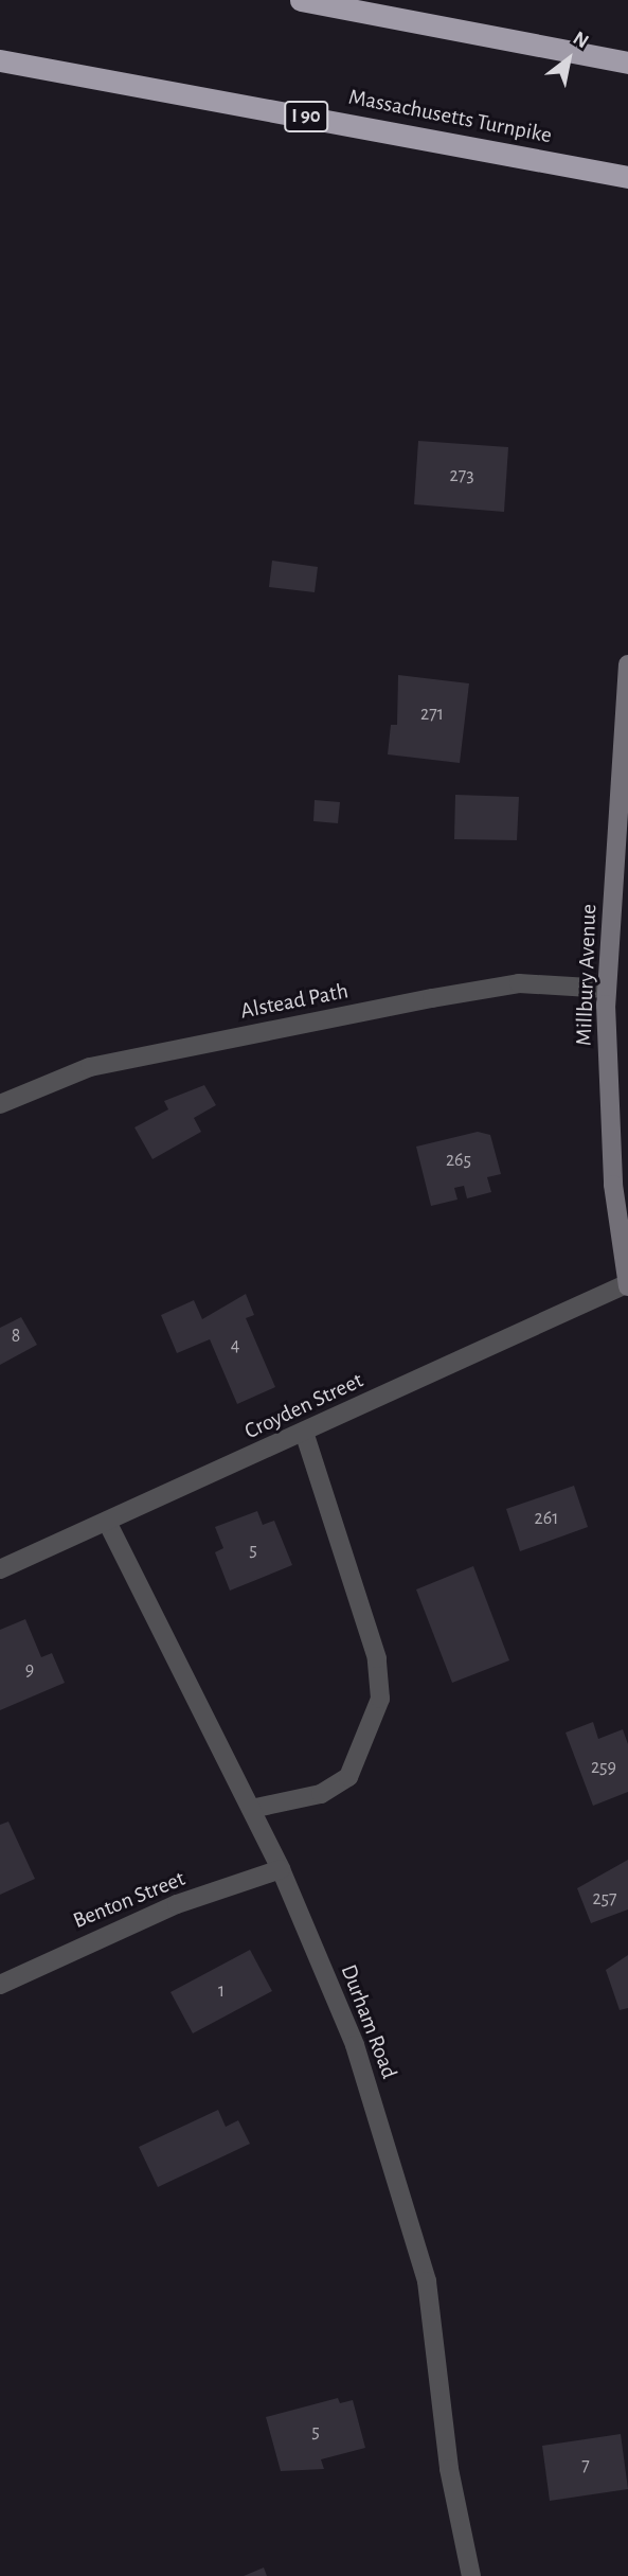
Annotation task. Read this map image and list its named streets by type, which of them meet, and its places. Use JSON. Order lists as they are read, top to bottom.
{
  "streets": {
    "highway": ["I 90", "Massachusetts Turnpike"],
    "main road": ["Millbury Avenue"],
    "street": [
      "Alstead Path",
      "Croyden Street",
      "Benton Street",
      "Durham Road"
    ]
  },
  "crossings": [
    ["Millbury Avenue", "Alstead Path"],
    ["Millbury Avenue", "Croyden Street"],
    ["Croyden Street", "Durham Road"],
    ["Benton Street", "Durham Road"]
  ],
  "house_numbers": [
    "273",
    "271",
    "265",
    "8",
    "4",
    "261",
    "5",
    "9",
    "259",
    "257",
    "1",
    "5",
    "7"
  ],
  "north": "top right"
}
